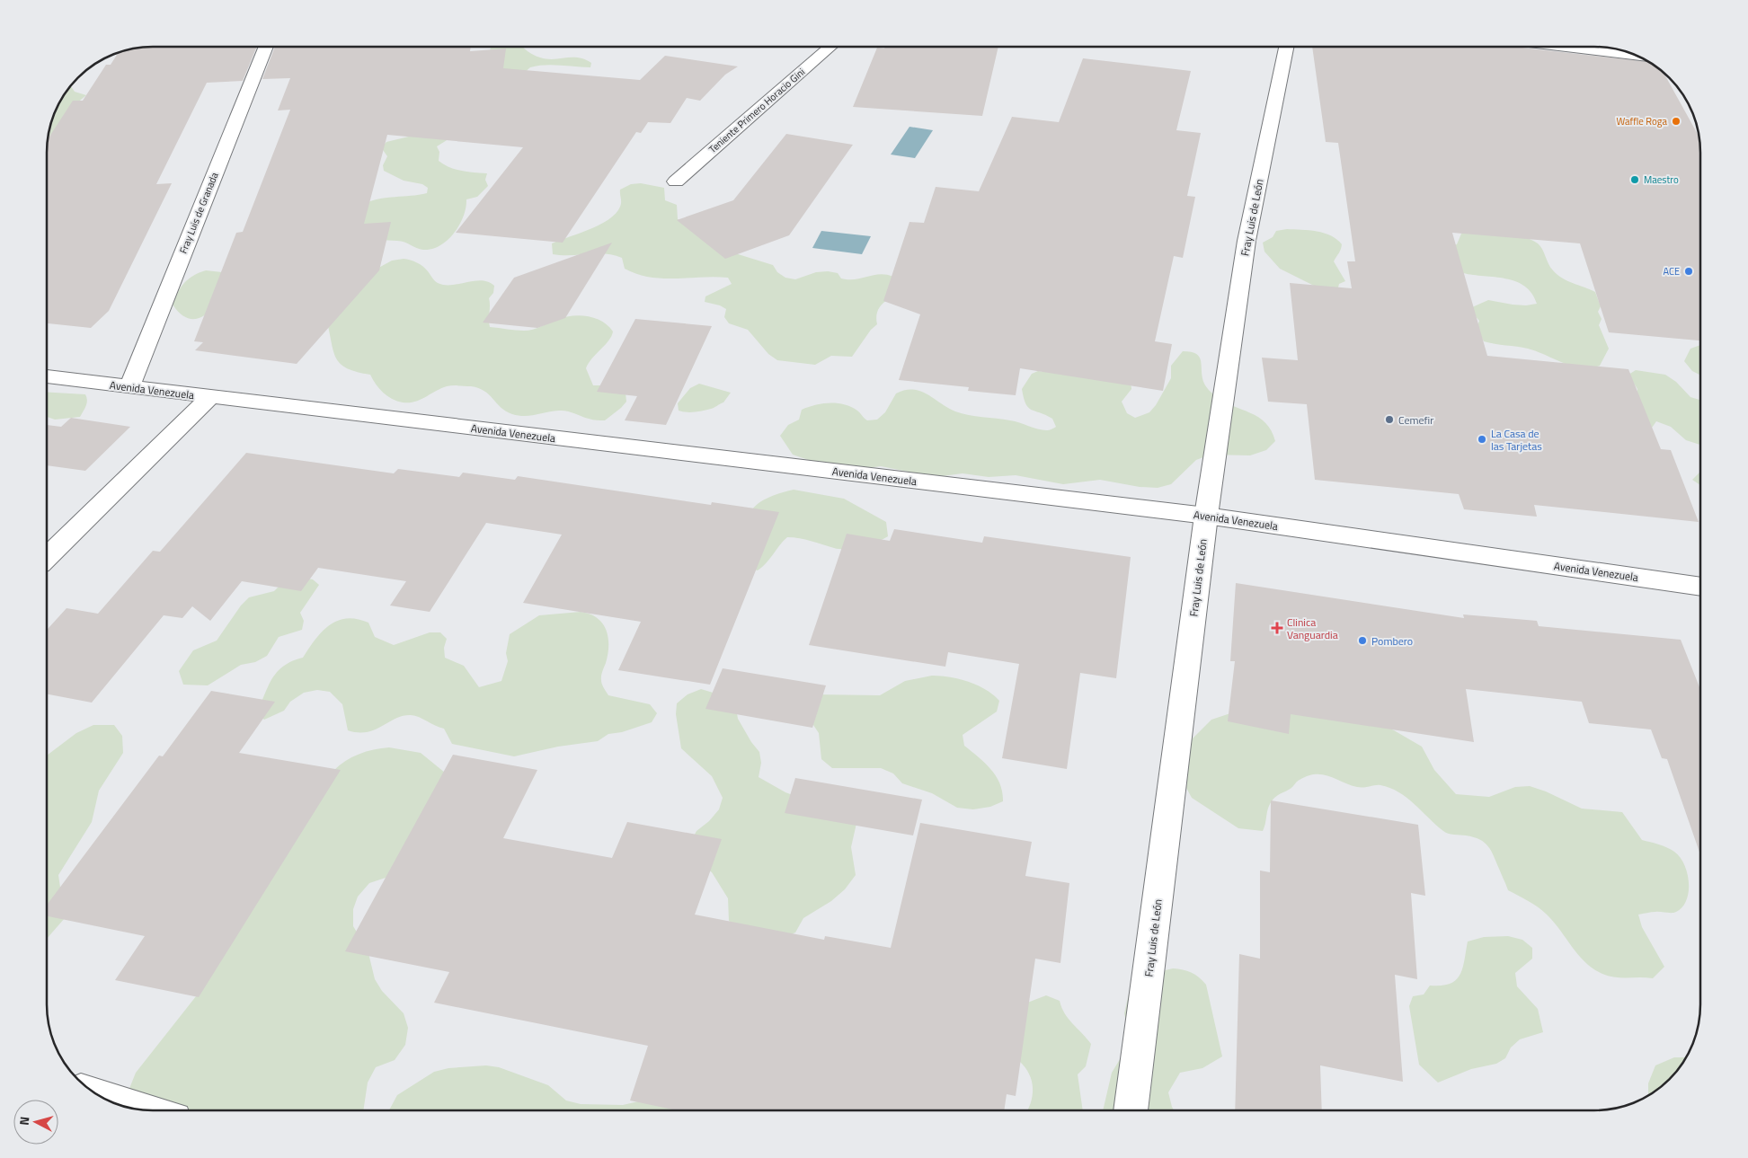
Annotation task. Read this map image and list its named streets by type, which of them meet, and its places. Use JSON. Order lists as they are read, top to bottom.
{
  "streets": {
    "street": [
      "Teniente Primero Horacio Gini",
      "Fray Luis de Granada",
      "Fray Luis de León",
      "Avenida Venezuela"
    ]
  },
  "crossings": [
    ["Fray Luis de Granada", "Avenida Venezuela"],
    ["Fray Luis de León", "Avenida Venezuela"]
  ],
  "places": {
    "other": [
      "Waffle Roga",
      "Maestro",
      "ACE",
      "Cemefir",
      "La Casa de las Tarjetas",
      "Pombero"
    ],
    "health": ["Clinica Vanguardia"]
  },
  "north": "left"
}
